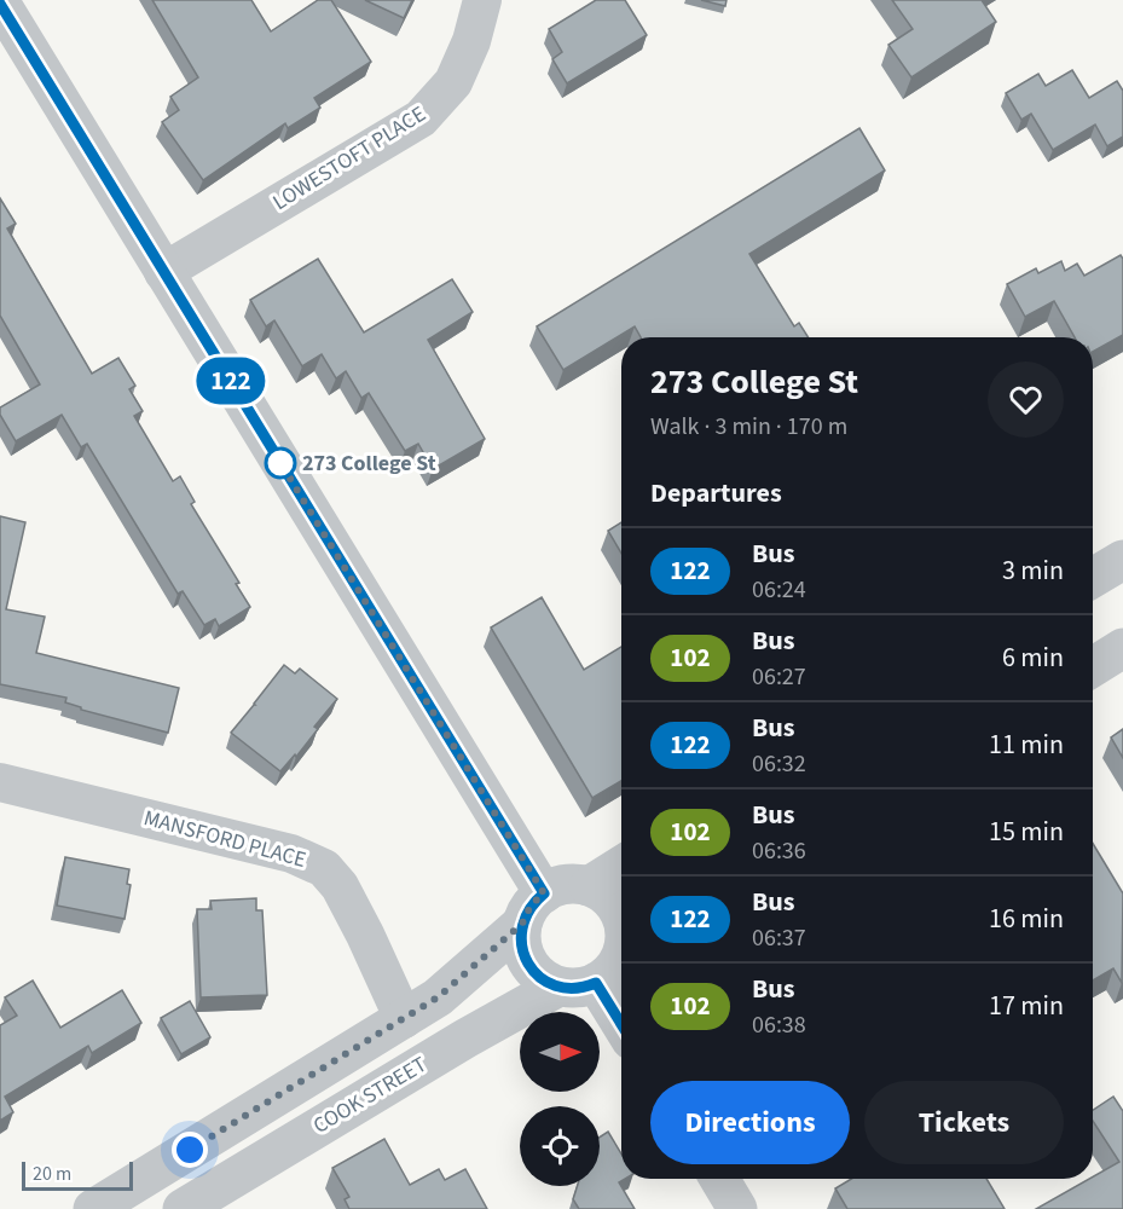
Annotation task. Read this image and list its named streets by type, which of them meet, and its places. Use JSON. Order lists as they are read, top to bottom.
{
  "streets": {
    "street": ["LOWESTOFT PLACE", "MANSFORD PLACE", "COOK STREET"]
  },
  "places": ["273 College St"],
  "lines": ["bus line 122"],
  "scale_bar": "20 m",
  "north": "right",
  "page": {
    "on_map": "122",
    "heading": [
      ["273 College St", "Walk · 3 min · 170 m"],
      "Departures"
    ],
    "list": [
      {
        "mark": "122",
        "name": "Bus",
        "note": "06:24",
        "value": "3 min"
      },
      {
        "mark": "102",
        "name": "Bus",
        "note": "06:27",
        "value": "6 min"
      },
      {
        "mark": "122",
        "name": "Bus",
        "note": "06:32",
        "value": "11 min"
      },
      {
        "mark": "102",
        "name": "Bus",
        "note": "06:36",
        "value": "15 min"
      },
      {
        "mark": "122",
        "name": "Bus",
        "note": "06:37",
        "value": "16 min"
      },
      {
        "mark": "102",
        "name": "Bus",
        "note": "06:38",
        "value": "17 min"
      }
    ],
    "buttons": ["Directions", "Tickets"],
    "scale": "20 m"
  }
}
